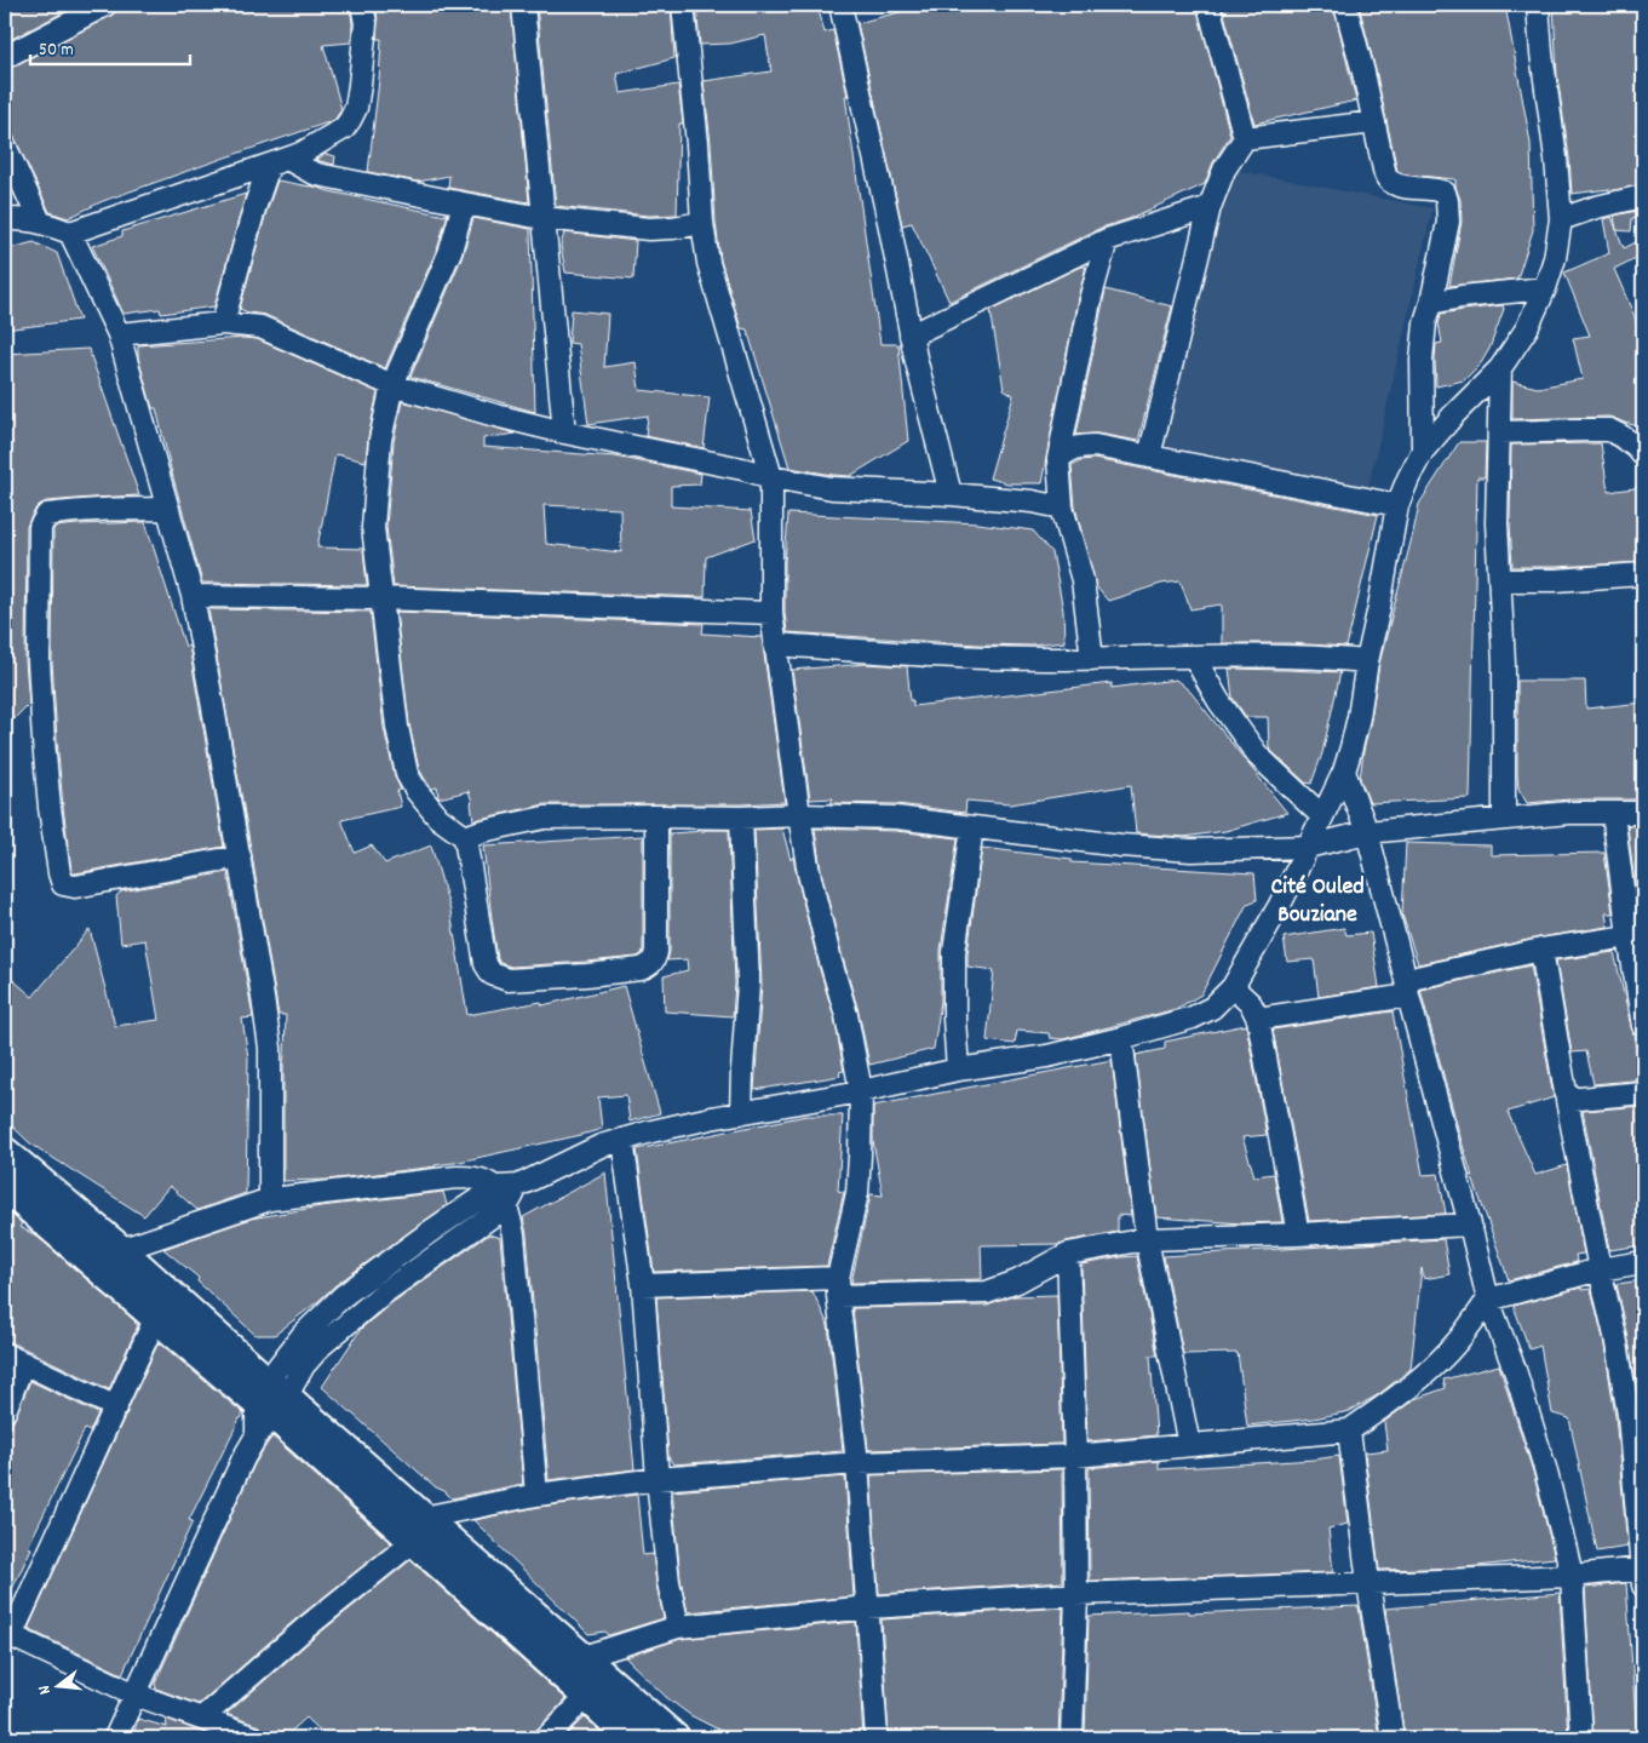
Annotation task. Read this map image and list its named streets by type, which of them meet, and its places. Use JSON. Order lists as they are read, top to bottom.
{
  "districts": ["Cité Ouled Bouziane"],
  "scale_bar": "50 m",
  "north": "left"
}
